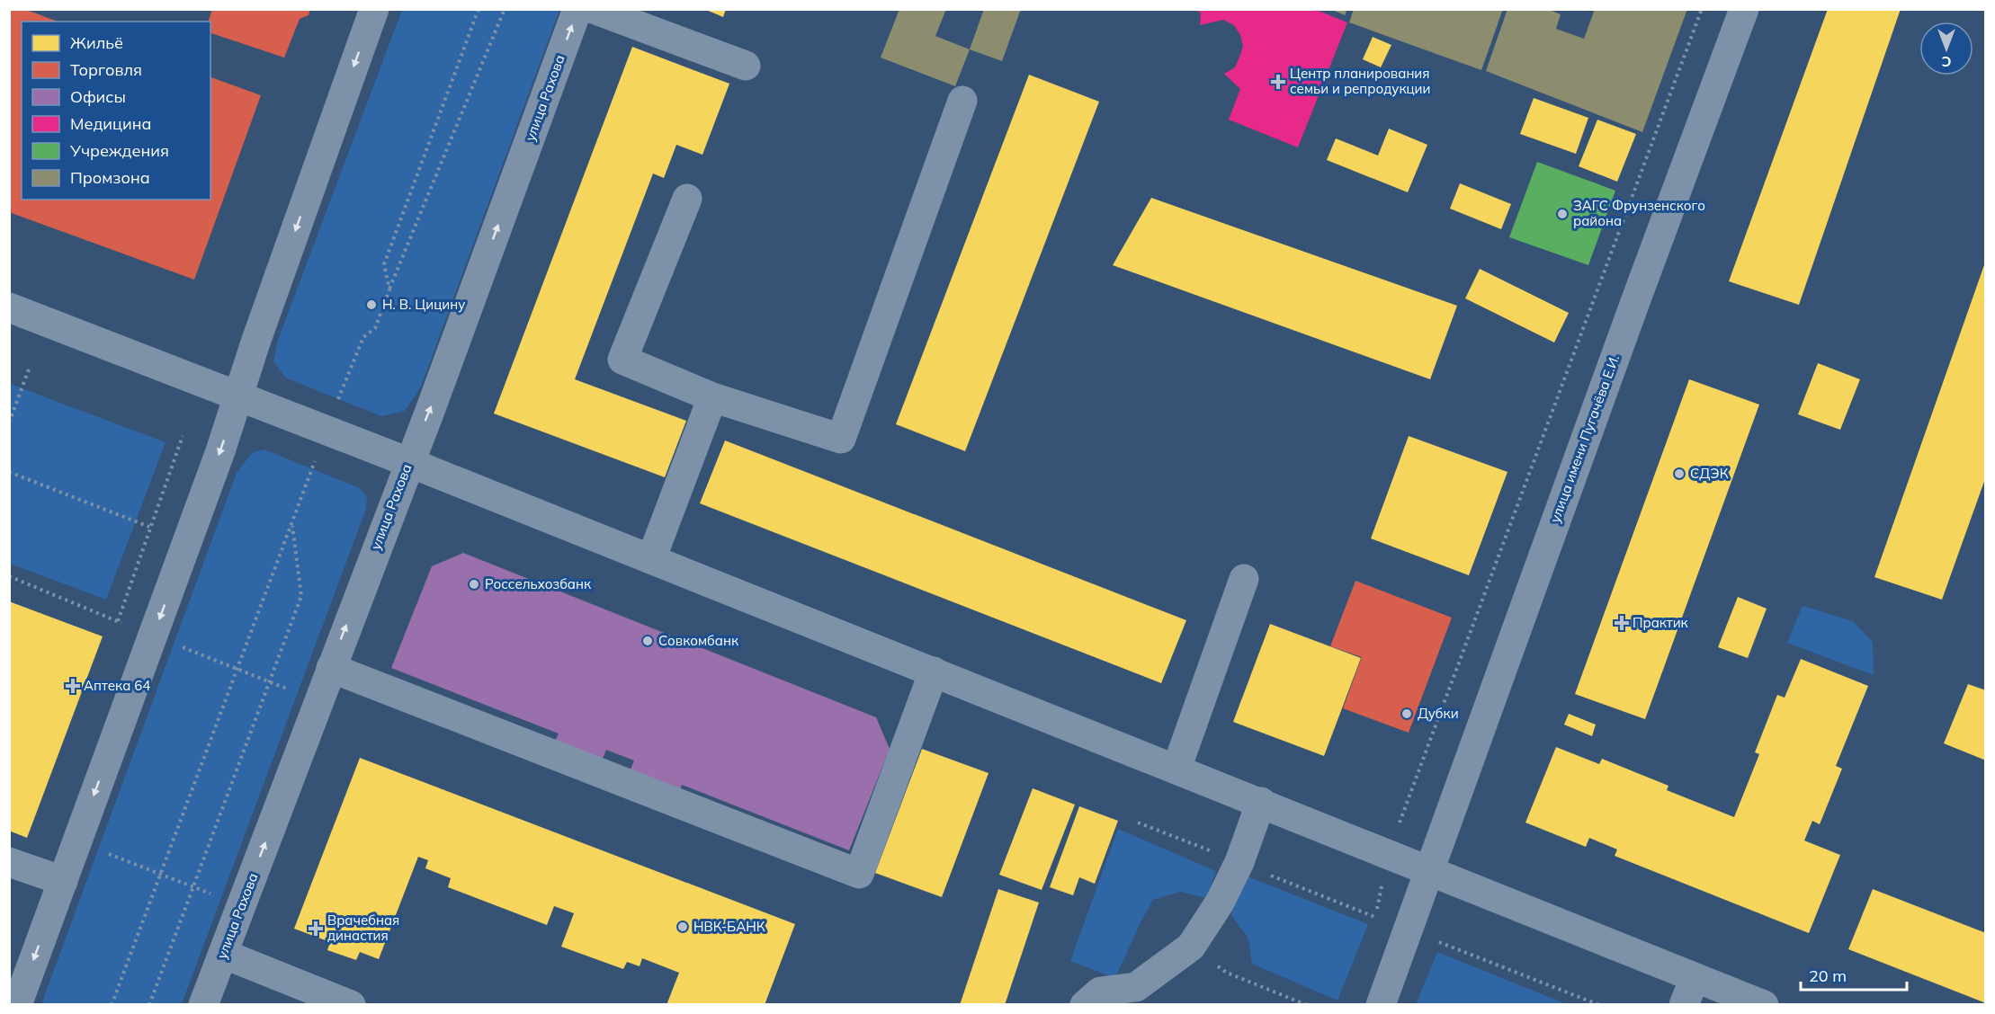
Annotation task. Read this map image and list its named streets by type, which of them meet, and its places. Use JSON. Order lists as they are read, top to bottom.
{
  "streets": {
    "street": ["улица Рахова", "улица имени Пугачёва Е.И."]
  },
  "places": {
    "health": [
      "Центр планирования семьи и репродукции",
      "Практик",
      "Аптека 64",
      "Врачебная династия"
    ],
    "other": [
      "ЗАГС Фрунзенского района",
      "Н. В. Цицину",
      "СДЭК",
      "Россельхозбанк",
      "Совкомбанк",
      "Дубки",
      "НВК-БАНК"
    ]
  },
  "legend": [
    "Жильё",
    "Торговля",
    "Офисы",
    "Медицина",
    "Учреждения",
    "Промзона"
  ],
  "scale_bar": "20 m",
  "north": "bottom"
}
